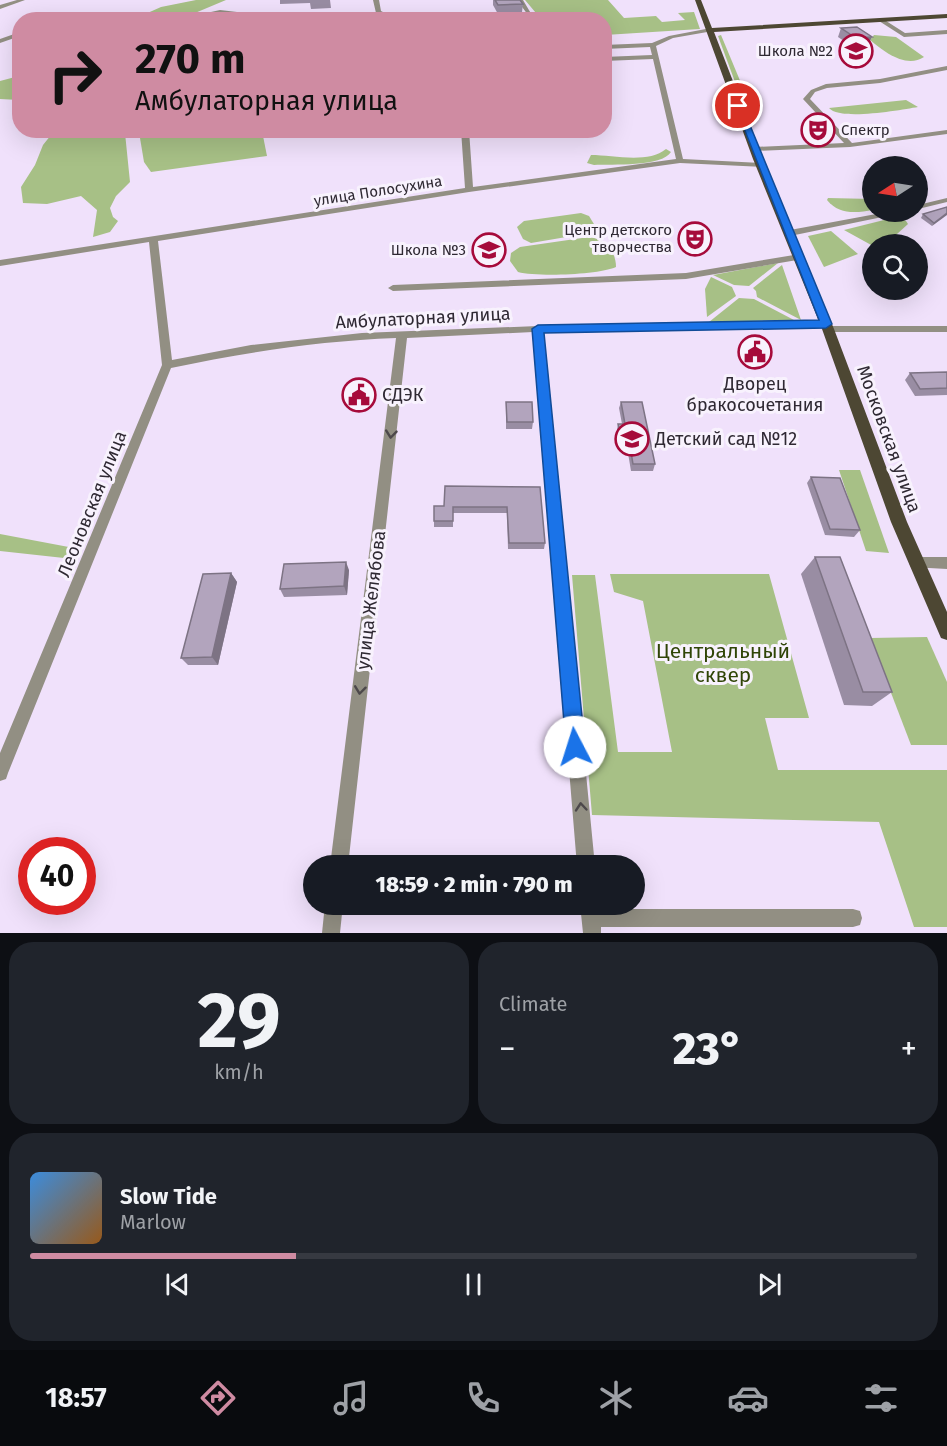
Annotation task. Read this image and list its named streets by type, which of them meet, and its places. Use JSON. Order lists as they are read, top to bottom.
{
  "streets": {
    "main road": ["Московская улица"],
    "street": [
      "улица Полосухина",
      "Амбулаторная улица",
      "Леоновская улица",
      "улица Желябова"
    ]
  },
  "crossings": [
    ["улица Полосухина", "Московская улица"],
    ["улица Полосухина", "Леоновская улица"],
    ["Амбулаторная улица", "Московская улица"],
    ["Амбулаторная улица", "Леоновская улица"],
    ["Амбулаторная улица", "улица Желябова"]
  ],
  "one_way": ["улица Желябова"],
  "parks": ["Центральный сквер"],
  "places": {
    "school or university": ["Школа №2", "Школа №3", "Детский сад №12"],
    "theatre": ["Спектр", "Центр детского творчества"],
    "public building": ["Дворец бракосочетания", "СДЭК"]
  },
  "north": "left",
  "page": {
    "turn": ["270 m", "Амбулаторная улица"],
    "limit": "40",
    "trip": "18:59 · 2 min · 790 m",
    "tile": [
      ["29", "km/h"],
      "Climate"
    ],
    "heat": ["−", "23°", "+"],
    "song": ["Slow Tide", "Marlow"],
    "tabs": "18:57"
  }
}
